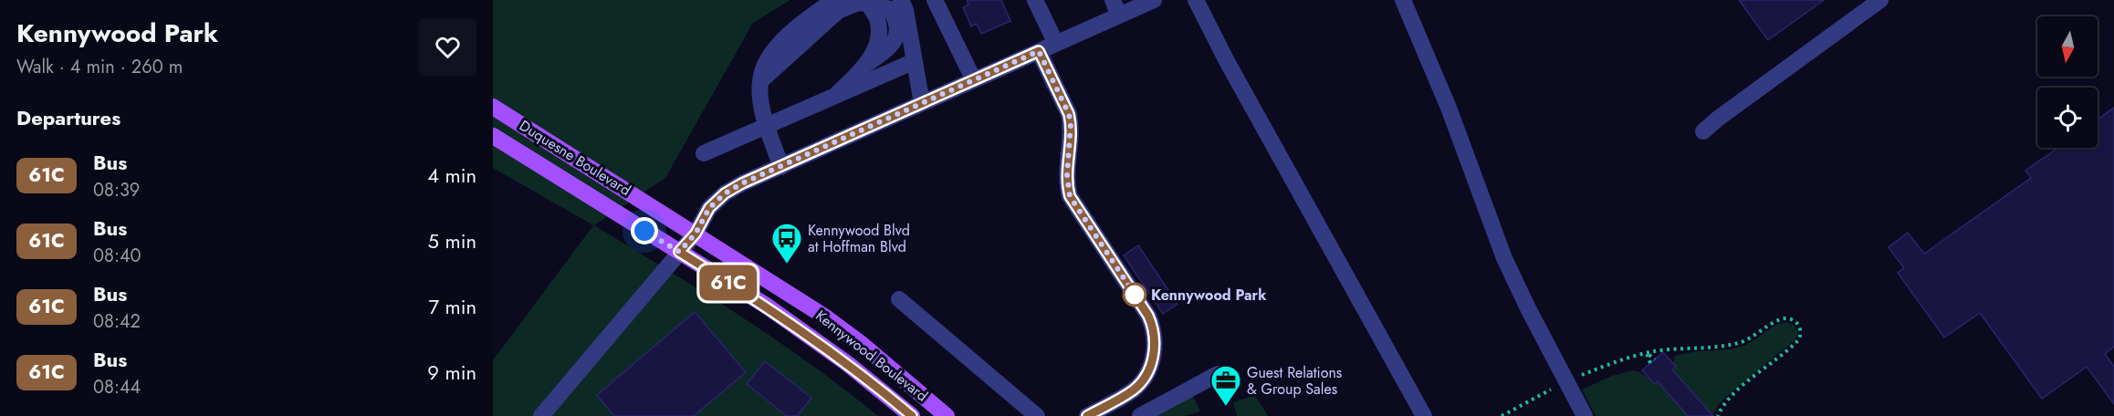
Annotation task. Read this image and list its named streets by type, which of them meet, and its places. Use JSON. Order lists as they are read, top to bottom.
{
  "streets": {
    "main road": ["Duquesne Boulevard", "Kennywood Boulevard"]
  },
  "crossings": [
    ["Duquesne Boulevard", "Kennywood Boulevard"]
  ],
  "places": {
    "bus stop": ["Kennywood Blvd at Hoffman Blvd"],
    "other": ["Kennywood Park"],
    "office": ["Guest Relations & Group Sales"]
  },
  "lines": ["bus line 61C"],
  "north": "bottom",
  "page": {
    "heading": [
      ["Kennywood Park", "Walk · 4 min · 260 m"],
      "Departures"
    ],
    "on_map": "61C",
    "list": [
      {
        "mark": "61C",
        "name": "Bus",
        "note": "08:39",
        "value": "4 min"
      },
      {
        "mark": "61C",
        "name": "Bus",
        "note": "08:40",
        "value": "5 min"
      },
      {
        "mark": "61C",
        "name": "Bus",
        "note": "08:42",
        "value": "7 min"
      },
      {
        "mark": "61C",
        "name": "Bus",
        "note": "08:44",
        "value": "9 min"
      }
    ]
  }
}
